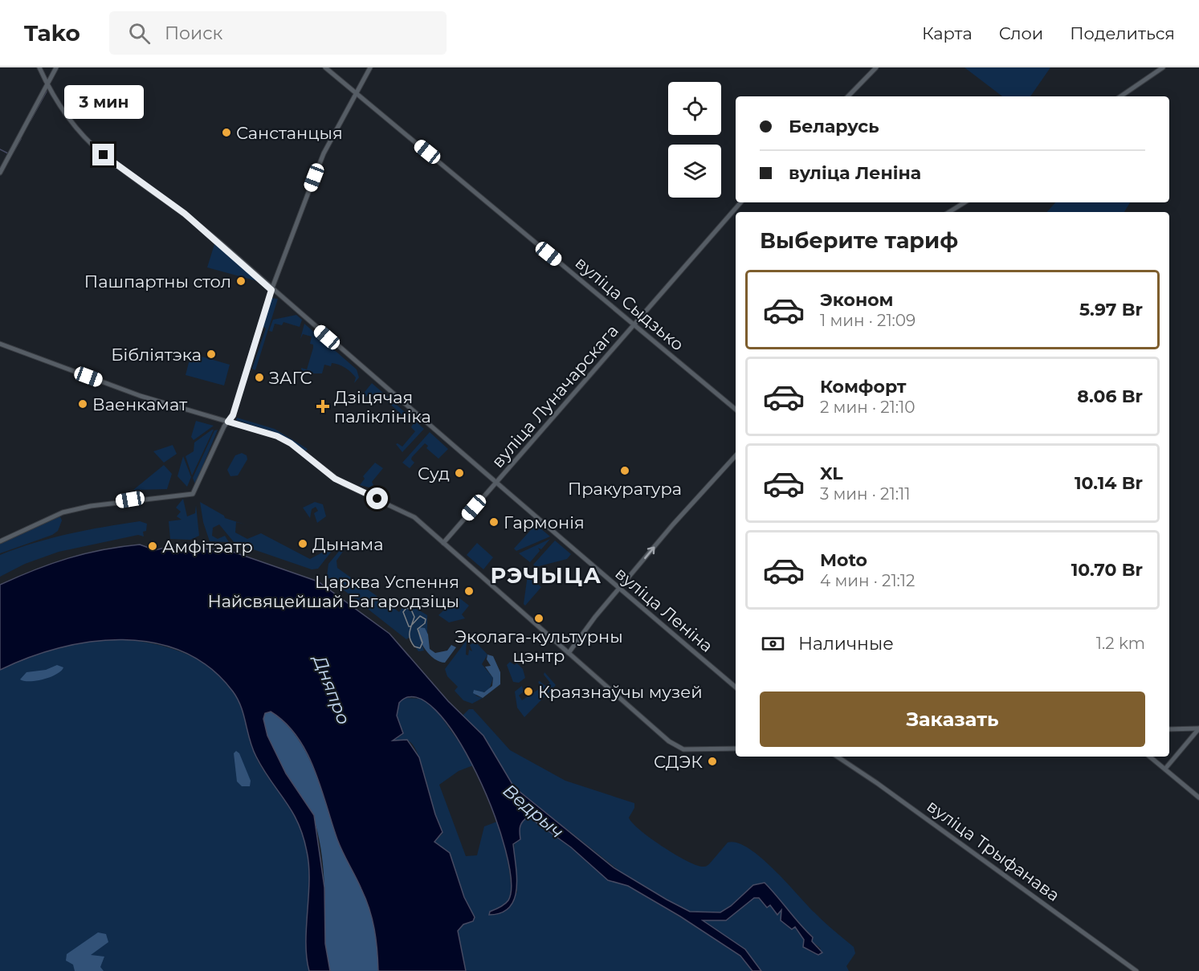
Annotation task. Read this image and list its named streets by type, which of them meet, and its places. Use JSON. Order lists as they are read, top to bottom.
{
  "streets": {
    "street": [
      "вуліца Сыдзько",
      "вуліца Луначарскага",
      "вуліца Леніна",
      "вуліца Трыфанава"
    ]
  },
  "crossings": [
    ["вуліца Сыдзько", "вуліца Луначарскага"],
    ["вуліца Луначарскага", "вуліца Леніна"]
  ],
  "districts": ["РЭЧЫЦА"],
  "water": ["Дняпро", "Ведрыч"],
  "places": {
    "other": [
      "Санстанцыя",
      "Пашпартны стол",
      "Бібліятэка",
      "ЗАГС",
      "Ваенкамат",
      "Пракуратура",
      "Суд",
      "Гармонія",
      "Дынама",
      "Амфітэатр",
      "Царква Успення Найсвяцейшай Багародзіцы",
      "Эколага-культурны цэнтр",
      "Краязнаўчы музей",
      "СДЭК"
    ],
    "health": ["Дзіцячая паліклініка"]
  },
  "page": {
    "header": "Tako",
    "search": "Поиск",
    "nav": ["Карта", "Слои", "Поделиться"],
    "bubble": "3 мин",
    "banner": ["Беларусь", "вуліца Леніна"],
    "heading": "Выберите тариф",
    "list": [
      {
        "name": "Эконом",
        "note": "1 мин · 21:09",
        "value": "5.97 Br"
      },
      {
        "name": "Комфорт",
        "note": "2 мин · 21:10",
        "value": "8.06 Br"
      },
      {
        "name": "XL",
        "note": "3 мин · 21:11",
        "value": "10.14 Br"
      },
      {
        "name": "Moto",
        "note": "4 мин · 21:12",
        "value": "10.70 Br"
      }
    ],
    "pay": ["Наличные", "1.2 km"],
    "buttons": "Заказать"
  }
}
